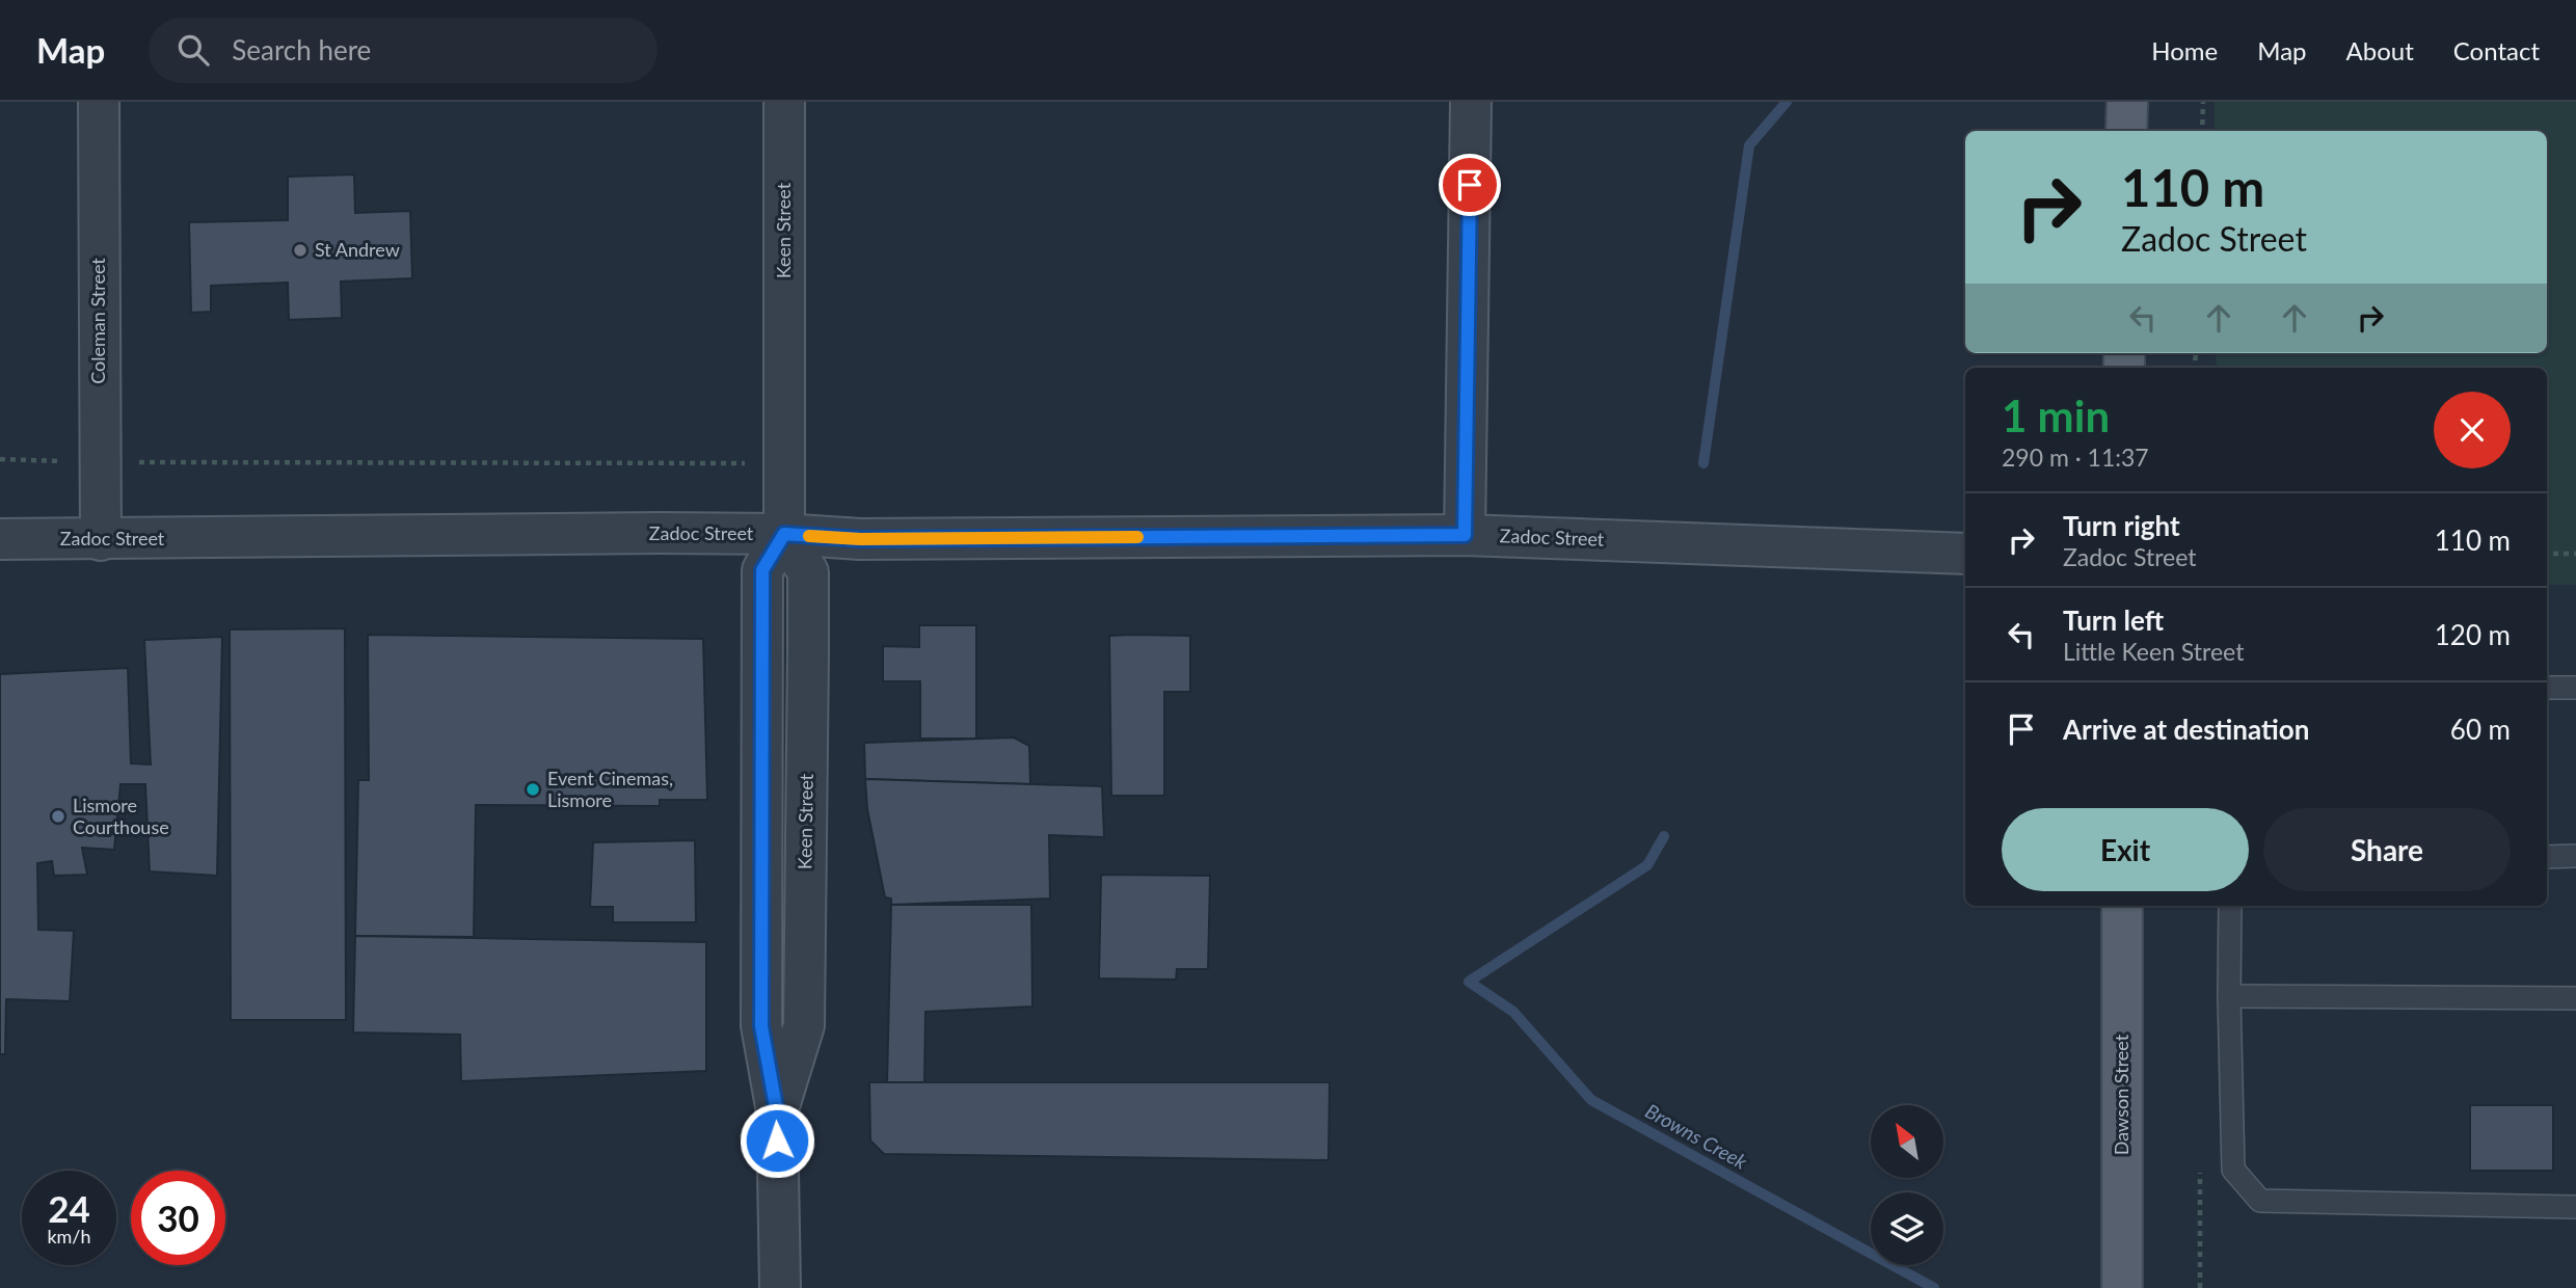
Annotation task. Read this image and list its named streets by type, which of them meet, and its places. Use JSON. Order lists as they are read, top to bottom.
{
  "streets": {
    "main road": ["Dawson Street"],
    "street": ["Keen Street", "Coleman Street", "Zadoc Street"]
  },
  "crossings": [
    ["Keen Street", "Zadoc Street"],
    ["Coleman Street", "Zadoc Street"]
  ],
  "water": ["Browns Creek"],
  "places": ["St Andrew", "Event Cinemas, Lismore", "Lismore Courthouse"],
  "north": "top left",
  "page": {
    "header": "Map",
    "search": "Search here",
    "nav": [
      "Home",
      "Map",
      "About",
      "Contact"
    ],
    "turn": ["110 m", "Zadoc Street"],
    "heading": ["1 min", "290 m · 11:37"],
    "list": [
      {
        "name": "Turn right",
        "note": "Zadoc Street",
        "value": "110 m"
      },
      {
        "name": "Turn left",
        "note": "Little Keen Street",
        "value": "120 m"
      },
      {
        "name": "Arrive at destination",
        "value": "60 m"
      }
    ],
    "buttons": ["Exit", "Share"],
    "speed": "24 km/h",
    "limit": "30"
  }
}
